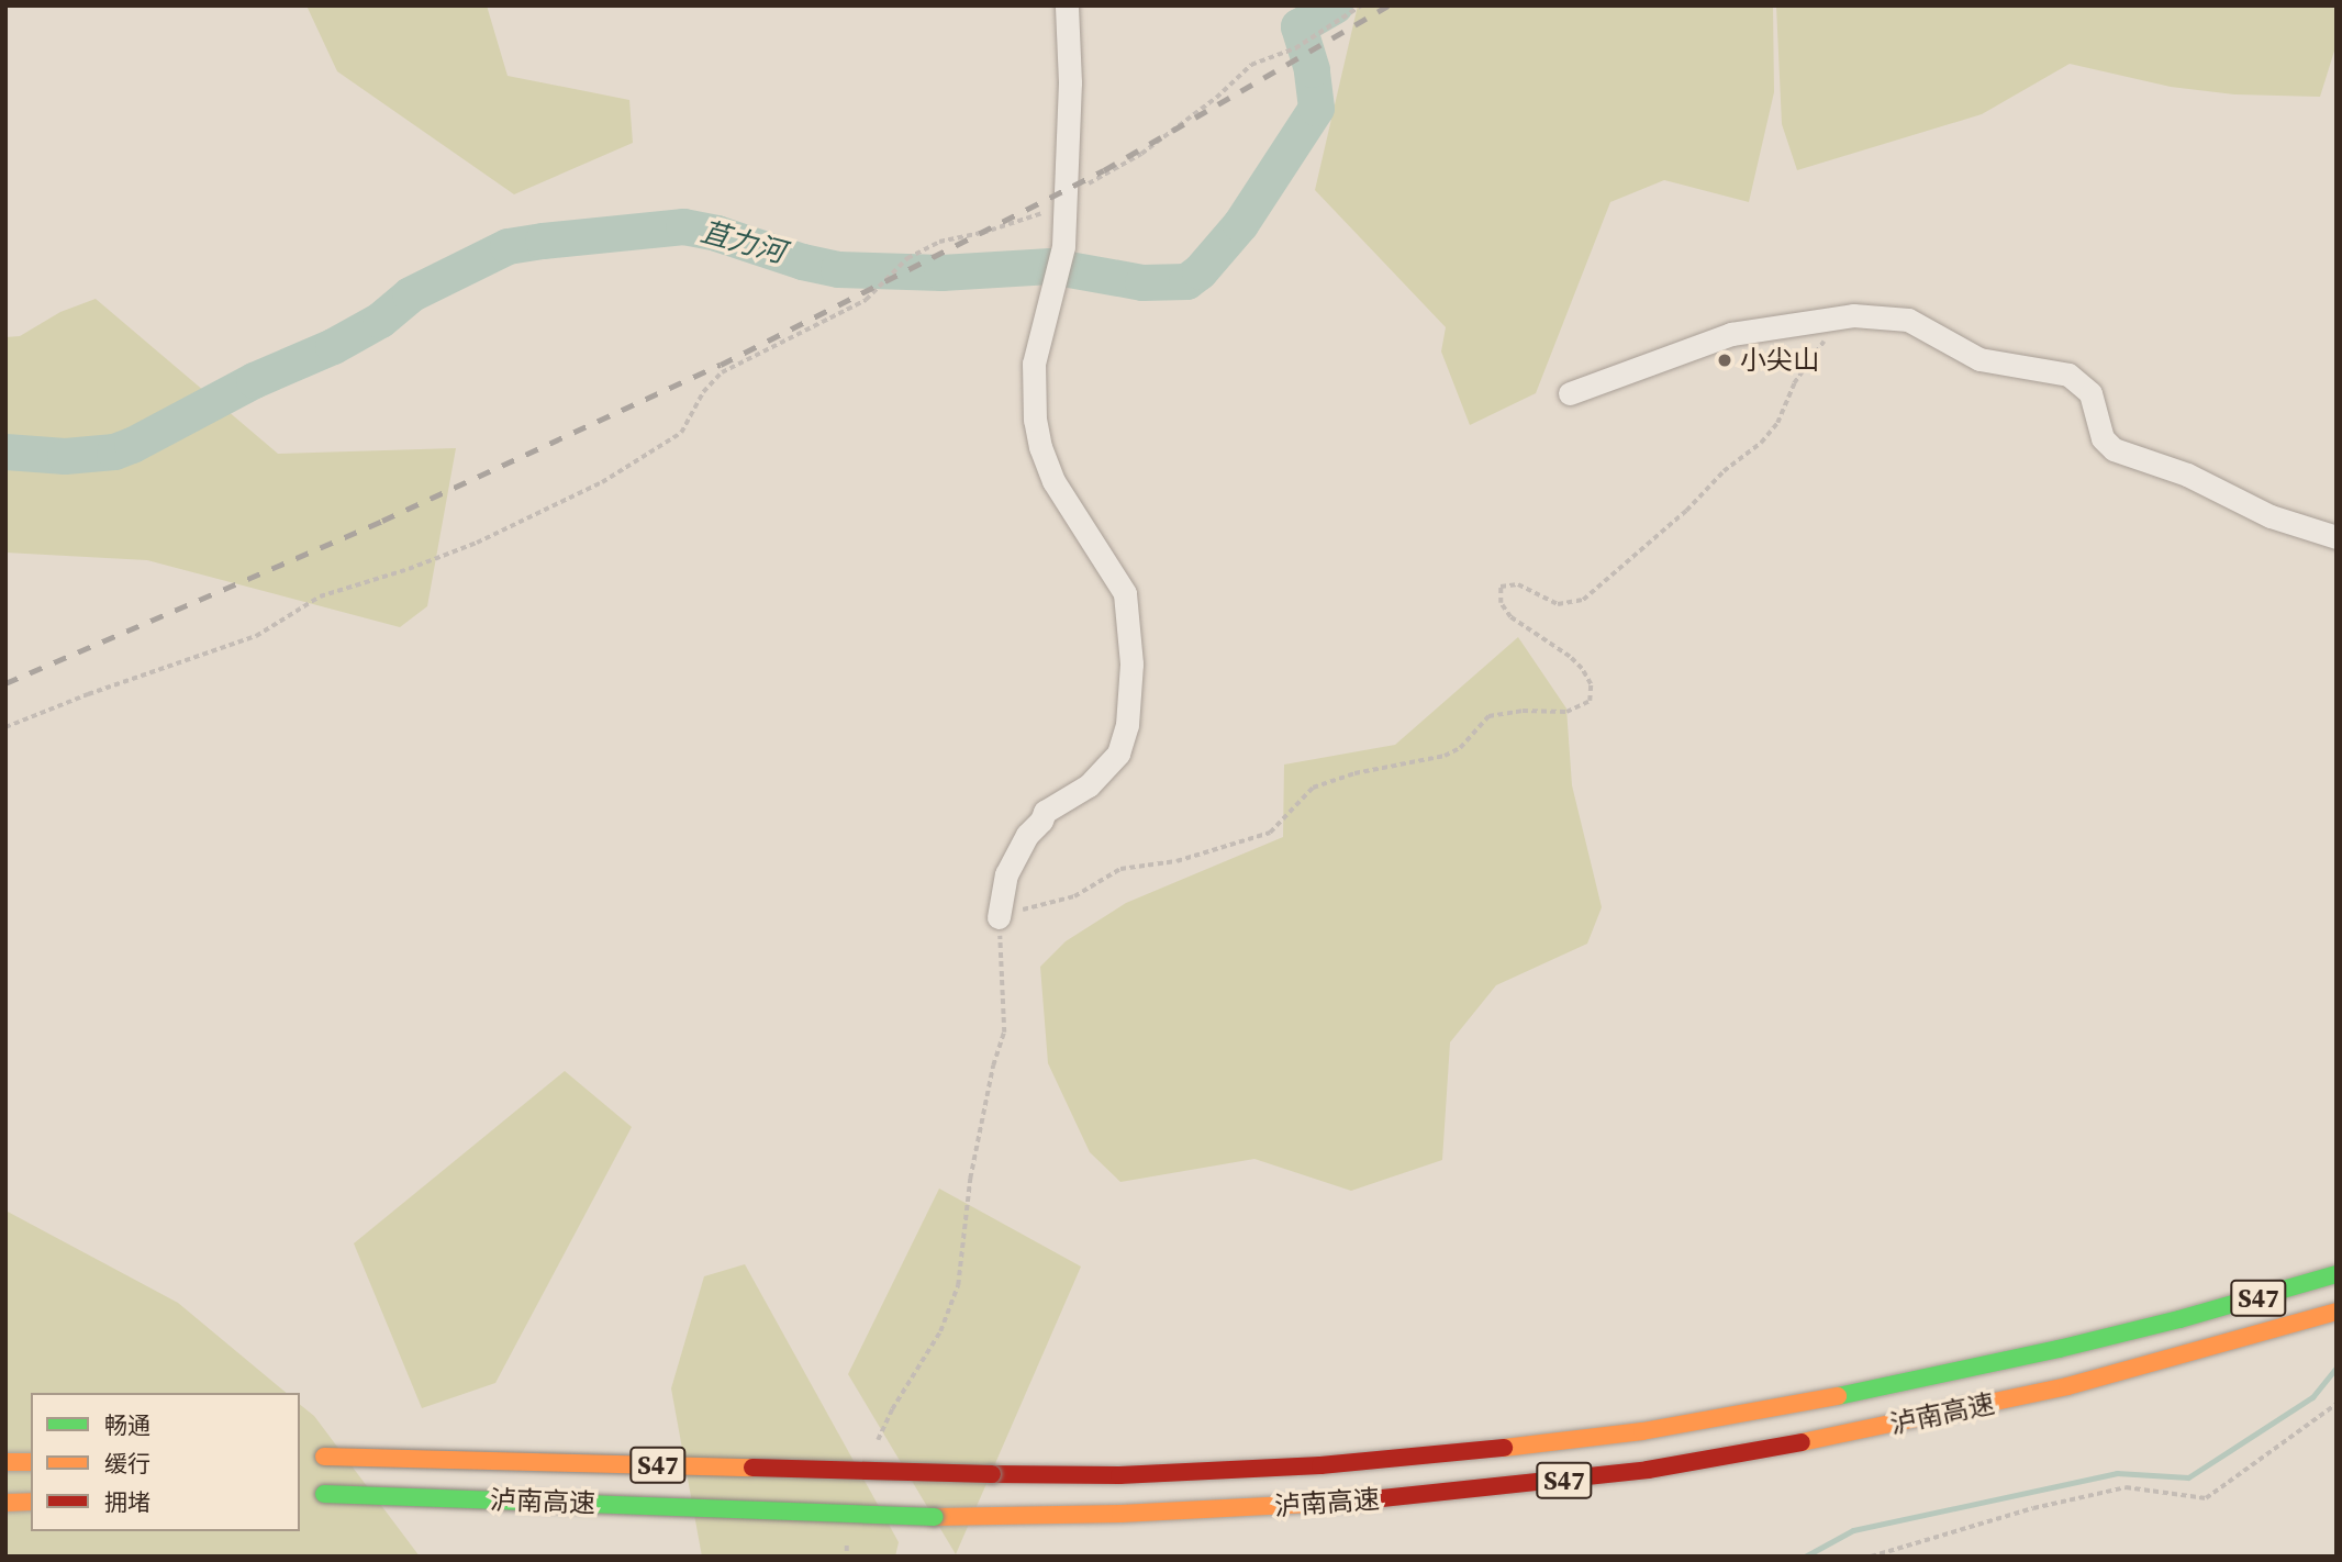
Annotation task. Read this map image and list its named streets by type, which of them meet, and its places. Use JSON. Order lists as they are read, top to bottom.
{
  "streets": {
    "highway": ["S47", "泸南高速"]
  },
  "water": ["苴力河"],
  "places": ["小尖山"],
  "legend": ["畅通", "缓行", "拥堵"]
}
